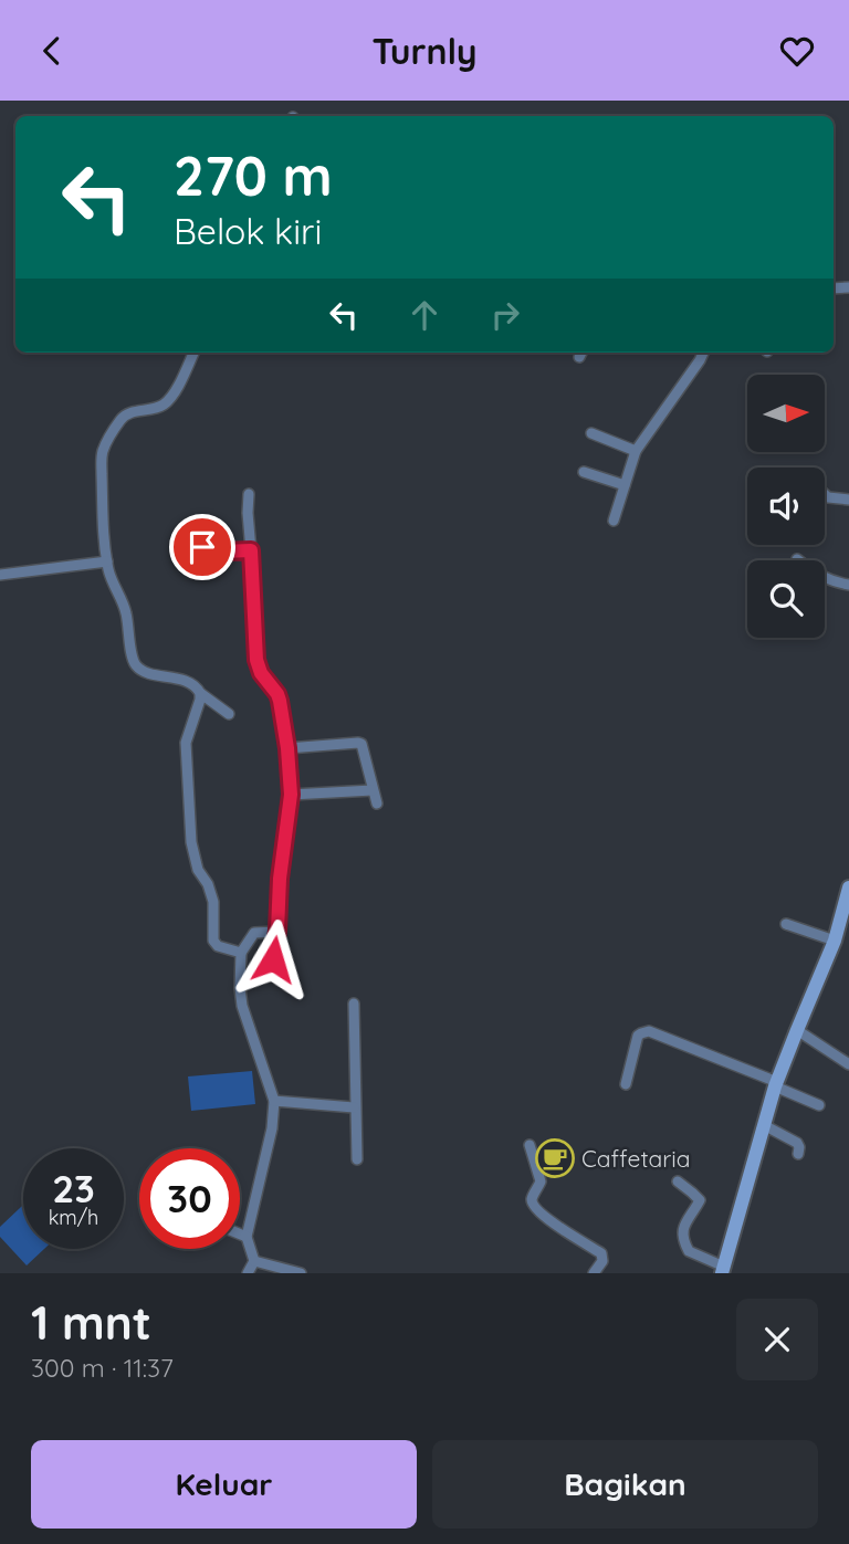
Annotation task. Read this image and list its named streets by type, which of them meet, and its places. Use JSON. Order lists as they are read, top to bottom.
{
  "places": {
    "cafe": ["Caffetaria"]
  },
  "north": "right",
  "page": {
    "header": "Turnly",
    "turn": ["270 m", "Belok kiri"],
    "speed": "23 km/h",
    "limit": "30",
    "heading": ["1 mnt", "300 m · 11:37"],
    "buttons": ["Keluar", "Bagikan"]
  }
}
